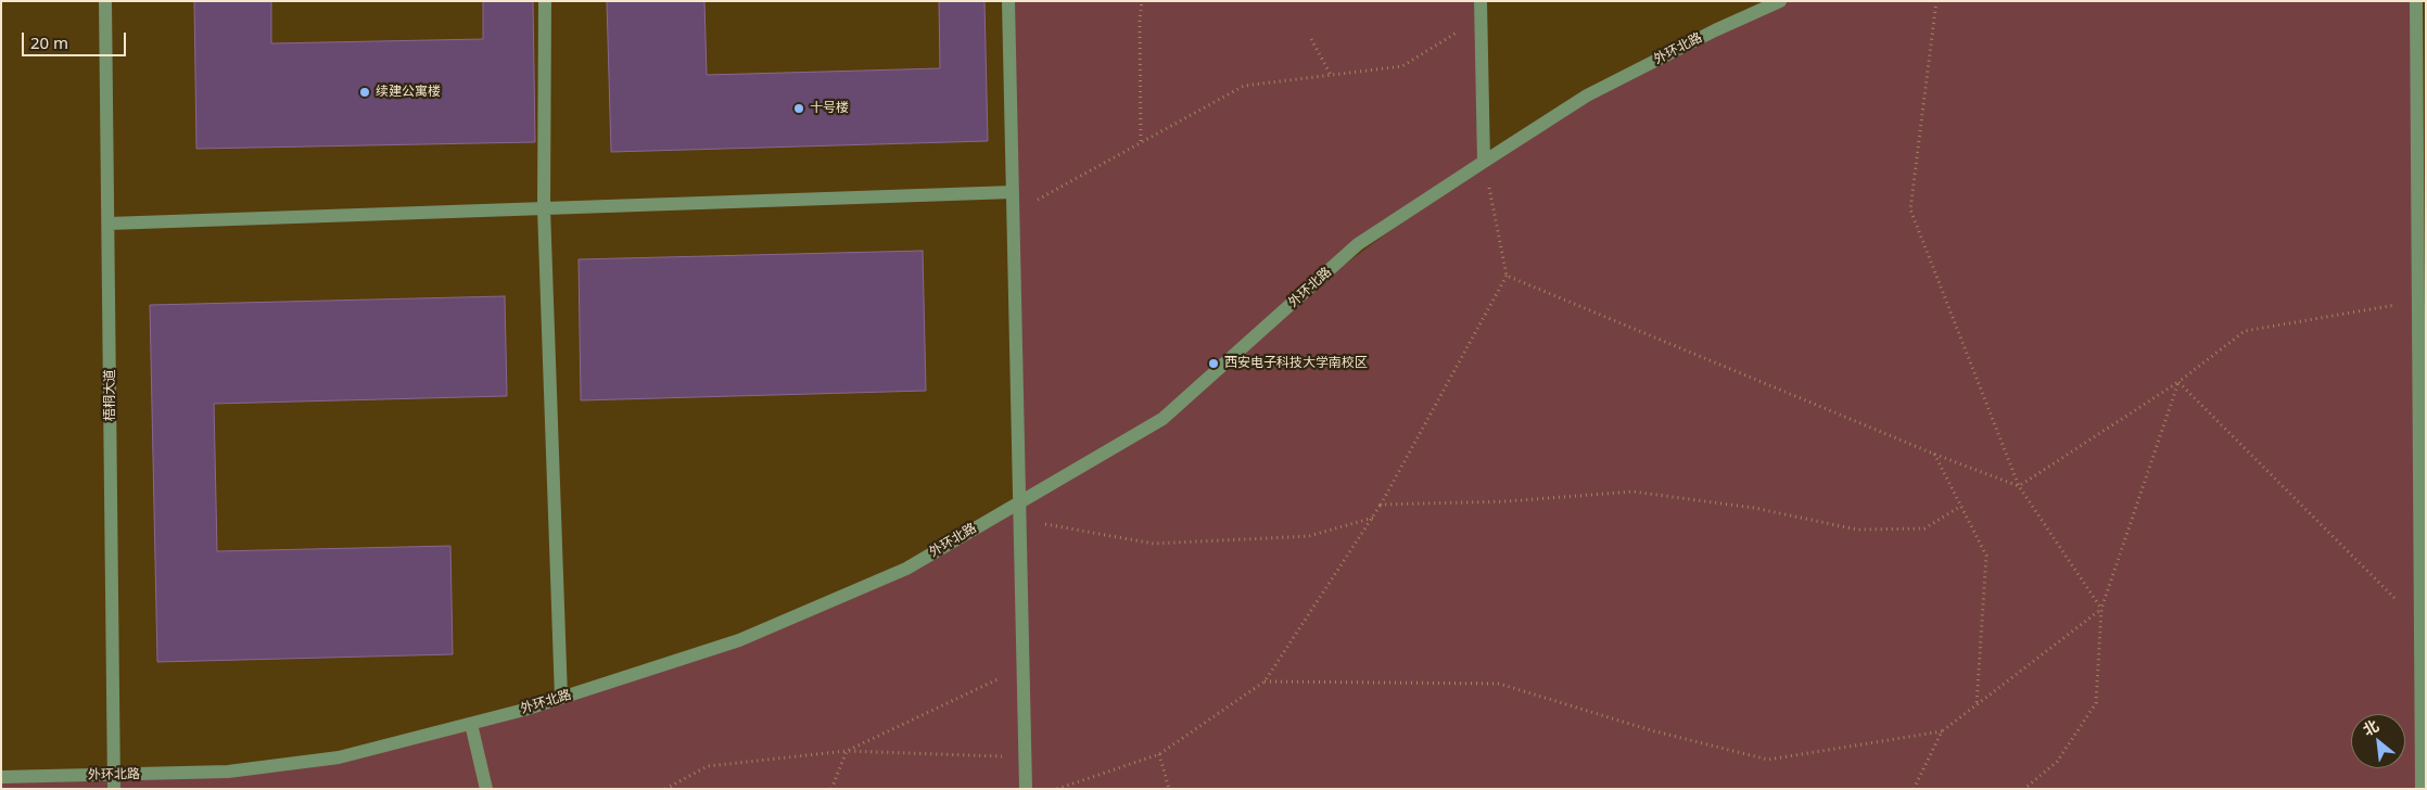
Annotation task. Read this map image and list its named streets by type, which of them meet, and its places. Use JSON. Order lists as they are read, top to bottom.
{
  "streets": {
    "lane": ["外环北路", "梧桐大道"]
  },
  "crossings": [
    ["外环北路", "梧桐大道"]
  ],
  "places": ["续建公寓楼", "十号楼", "西安电子科技大学南校区"],
  "scale_bar": "20 m",
  "north": "top left"
}
